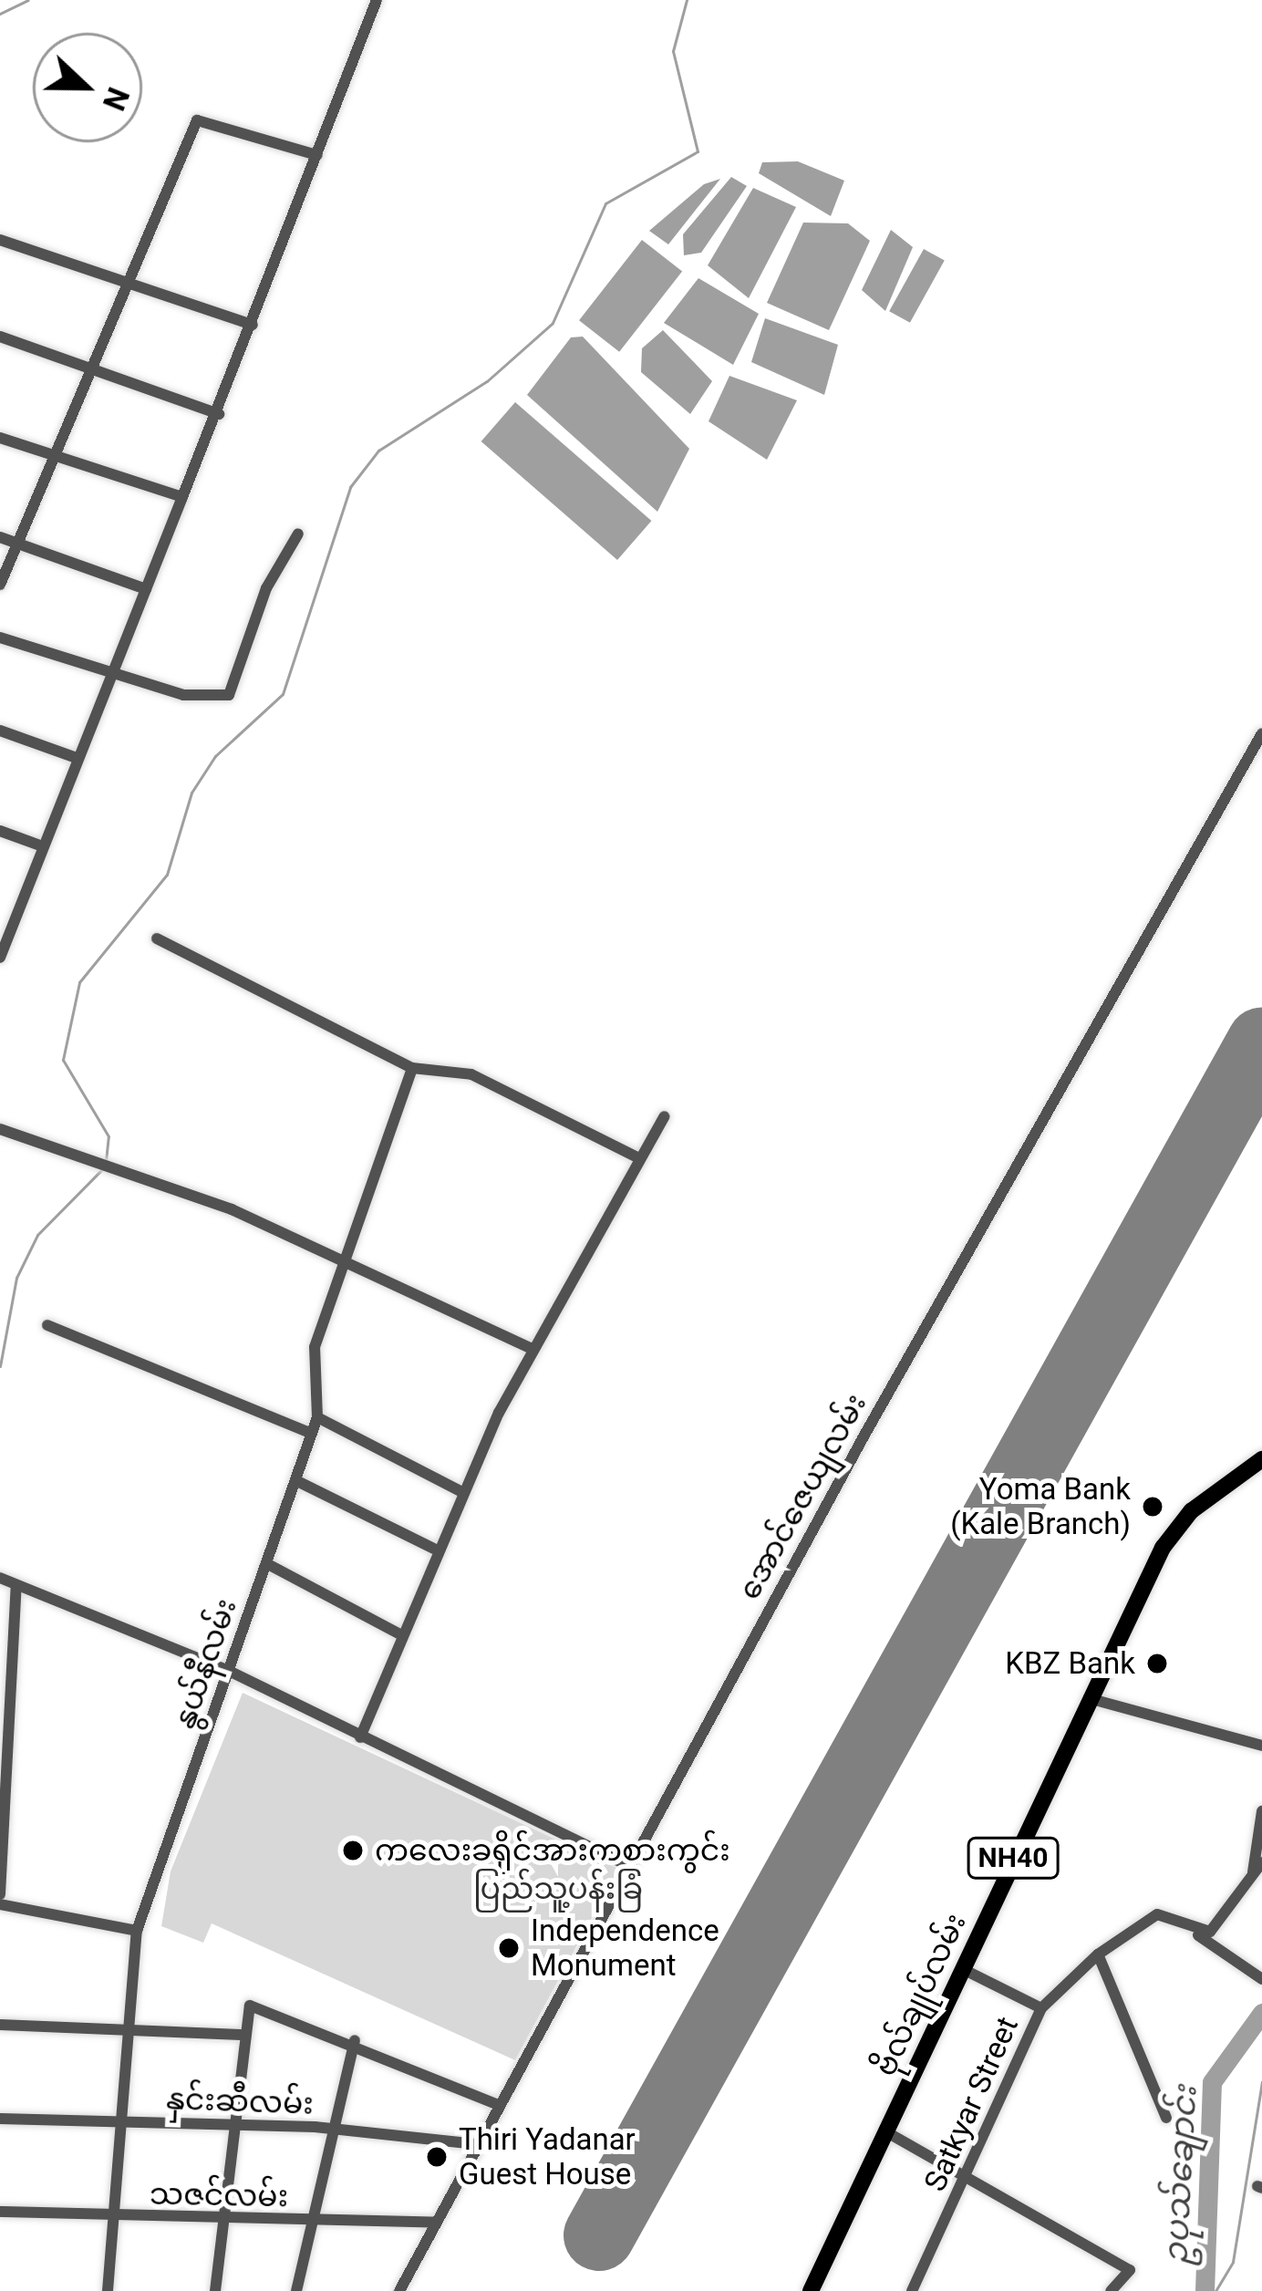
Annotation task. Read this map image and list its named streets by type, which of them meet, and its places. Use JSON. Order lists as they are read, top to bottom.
{
  "streets": {
    "highway": ["NH40", "ဗိုလ်ချုပ်လမ်း"],
    "street": [
      "အောင်ဇေယျလမ်း",
      "နွယ်နီလမ်း",
      "နှင်းဆီလမ်း",
      "Satkyar Street",
      "သဇင်လမ်း"
    ]
  },
  "crossings": [
    ["အောင်ဇေယျလမ်း", "နှင်းဆီလမ်း"],
    ["အောင်ဇေယျလမ်း", "သဇင်လမ်း"],
    ["နွယ်နီလမ်း", "နှင်းဆီလမ်း"],
    ["နွယ်နီလမ်း", "သဇင်လမ်း"]
  ],
  "water": ["ဥပုသ်ချောင်း"],
  "parks": ["ပြည်သူ့ပန်းခြံ"],
  "places": [
    "Yoma Bank (Kale Branch)",
    "KBZ Bank",
    "ကလေးခရိုင်အားကစားကွင်း",
    "Independence Monument",
    "Thiri Yadanar Guest House"
  ],
  "north": "right"
}
